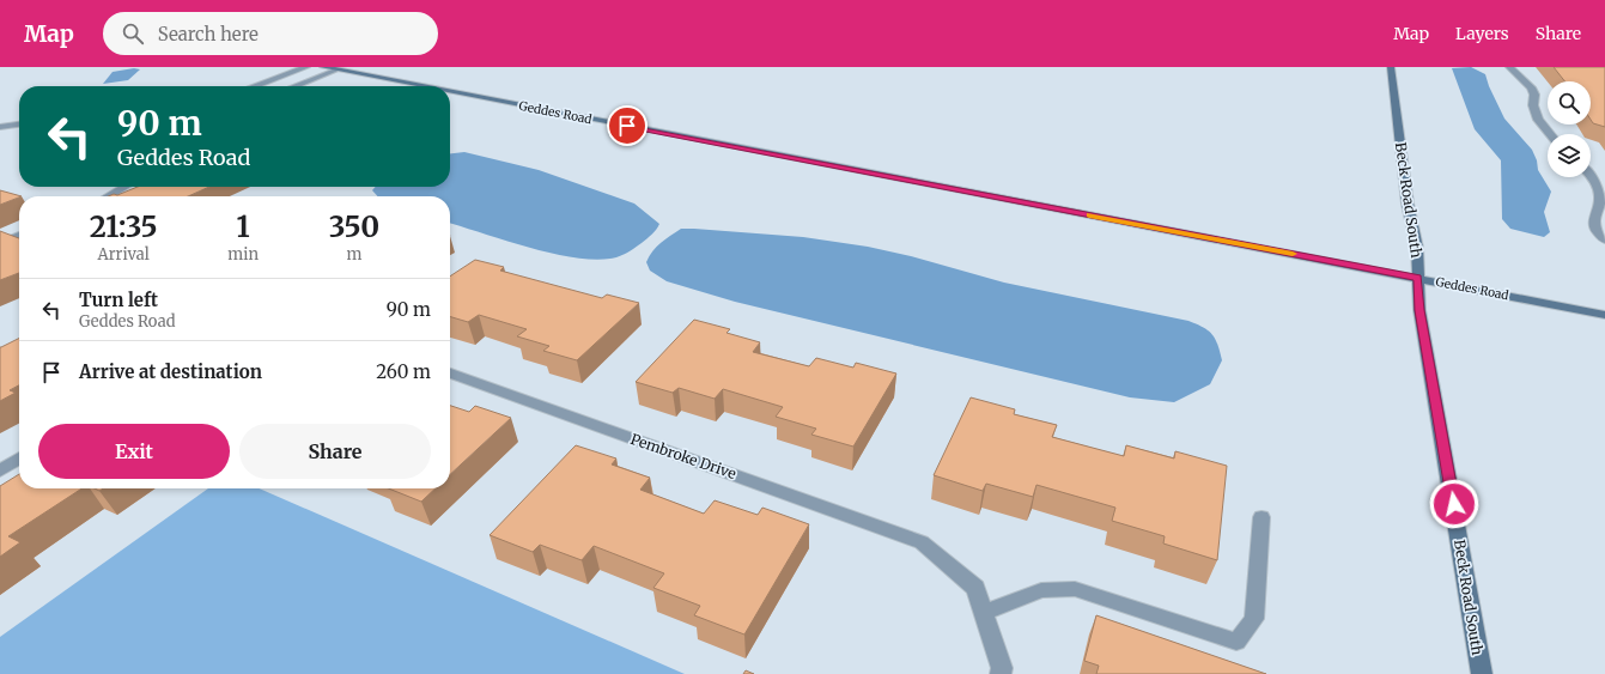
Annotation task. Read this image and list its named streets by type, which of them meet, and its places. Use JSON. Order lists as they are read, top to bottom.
{
  "streets": {
    "main road": ["Geddes Road", "Beck Road South"],
    "street": ["Pembroke Drive"]
  },
  "crossings": [
    ["Geddes Road", "Beck Road South"]
  ],
  "page": {
    "header": "Map",
    "search": "Search here",
    "nav": ["Map", "Layers", "Share"],
    "turn": ["90 m", "Geddes Road"],
    "eta": [
      "21:35",
      "Arrival",
      "1",
      "min",
      "350",
      "m"
    ],
    "list": [
      {
        "name": "Turn left",
        "note": "Geddes Road",
        "value": "90 m"
      },
      {
        "name": "Arrive at destination",
        "value": "260 m"
      }
    ],
    "buttons": ["Exit", "Share"]
  }
}
